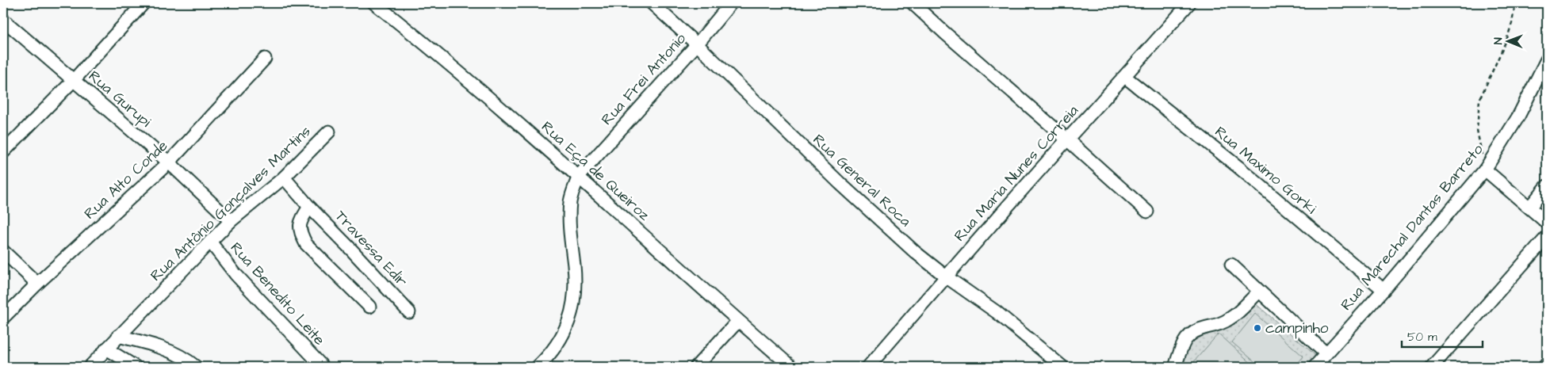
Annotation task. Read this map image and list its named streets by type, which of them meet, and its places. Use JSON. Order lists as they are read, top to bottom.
{
  "streets": {
    "street": [
      "Rua Frei Antonio",
      "Rua Gurupi",
      "Rua Maximo Gorki",
      "Rua Eça de Queiroz",
      "Rua Maria Nunes Correia",
      "Rua Alto Conde",
      "Rua General Roca",
      "Rua Antônio Gonçalves Martins",
      "Rua Marechal Dantas Barreto",
      "Travessa Edir",
      "Rua Benedito Leite"
    ]
  },
  "crossings": [
    ["Rua Frei Antonio", "Rua Eça de Queiroz"],
    ["Rua Frei Antonio", "Rua General Roca"],
    ["Rua Gurupi", "Rua Alto Conde"],
    ["Rua Gurupi", "Rua Antônio Gonçalves Martins"],
    ["Rua Maximo Gorki", "Rua Maria Nunes Correia"],
    ["Rua Maximo Gorki", "Rua Marechal Dantas Barreto"],
    ["Rua Maria Nunes Correia", "Rua General Roca"],
    ["Rua Antônio Gonçalves Martins", "Travessa Edir"],
    ["Rua Antônio Gonçalves Martins", "Rua Benedito Leite"]
  ],
  "places": ["campinho"],
  "scale_bar": "50 m",
  "north": "left"
}
